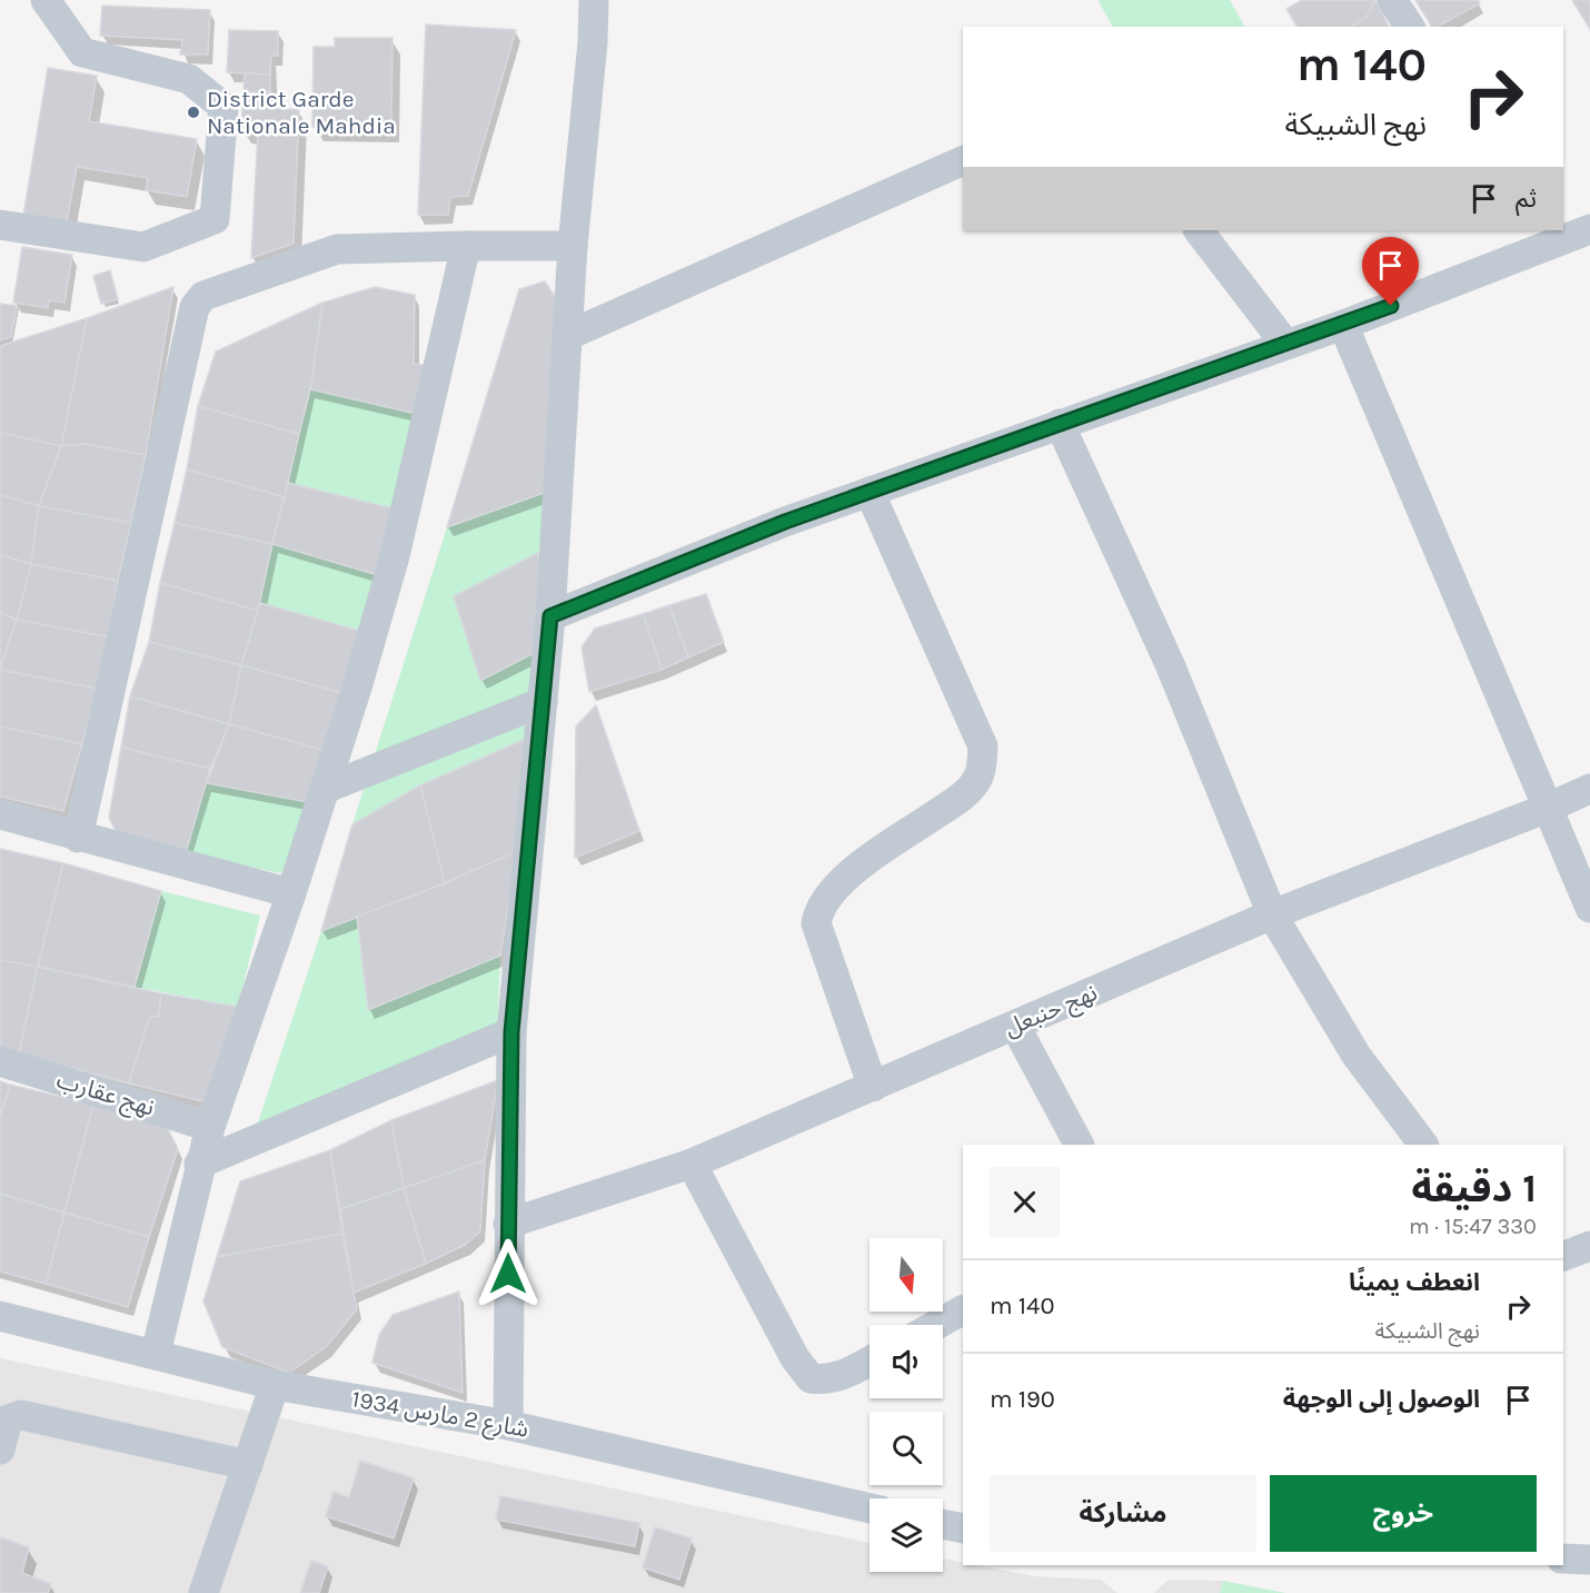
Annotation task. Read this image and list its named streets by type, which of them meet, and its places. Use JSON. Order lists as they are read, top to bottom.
{
  "streets": {
    "street": ["نهج حنبعل", "نهج عقارب", "شارع 2 مارس 1934"]
  },
  "places": ["District Garde Nationale Mahdia"],
  "north": "bottom",
  "page": {
    "turn": ["140 m", "نهج الشبيكة"],
    "then": "ثم",
    "heading": ["1 دقيقة", "330 m · 15:47"],
    "list": [
      {
        "name": "انعطف يمينًا",
        "note": "نهج الشبيكة",
        "value": "140 m"
      },
      {
        "name": "الوصول إلى الوجهة",
        "value": "190 m"
      }
    ],
    "buttons": ["خروج", "مشاركة"]
  }
}
